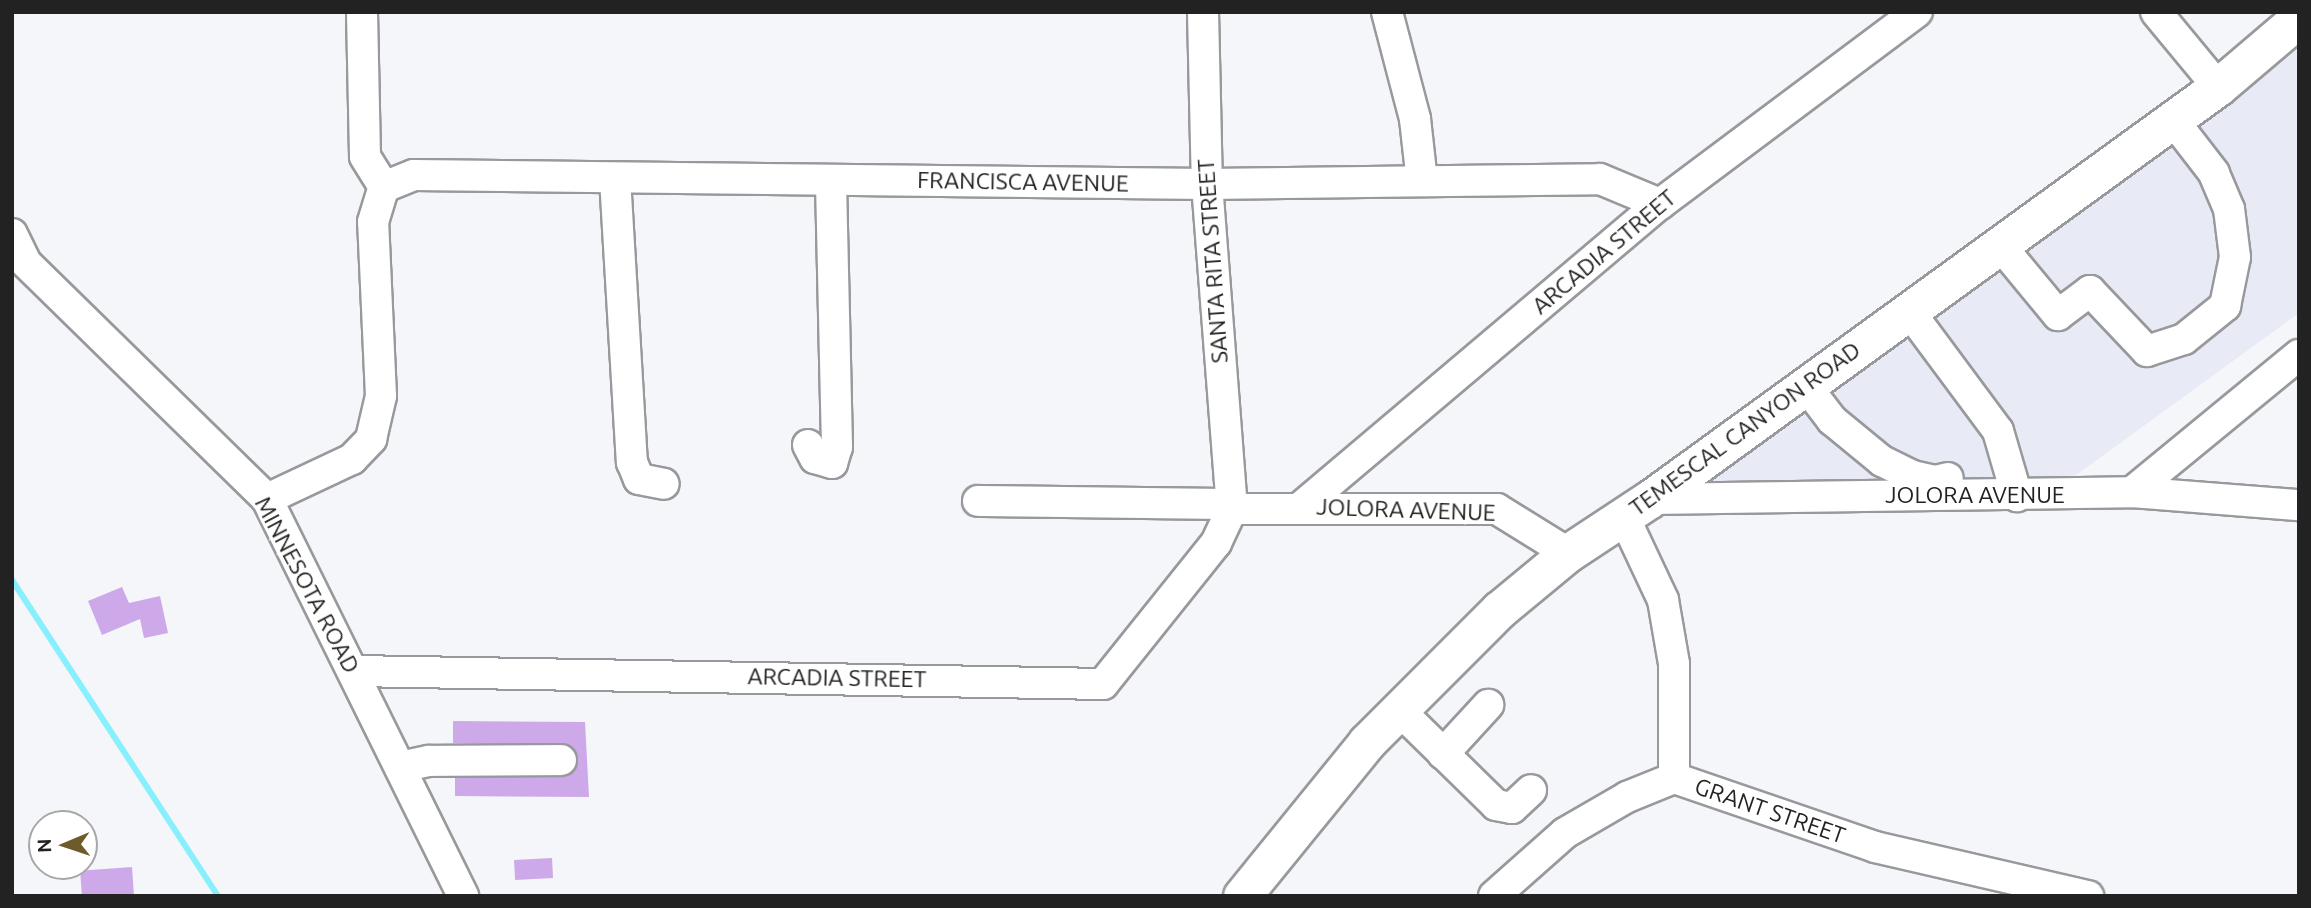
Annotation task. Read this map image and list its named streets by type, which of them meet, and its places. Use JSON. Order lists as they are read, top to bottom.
{
  "streets": {
    "main road": ["TEMESCAL CANYON ROAD"],
    "street": [
      "FRANCISCA AVENUE",
      "ARCADIA STREET",
      "SANTA RITA STREET",
      "JOLORA AVENUE",
      "MINNESOTA ROAD",
      "GRANT STREET"
    ]
  },
  "crossings": [
    ["FRANCISCA AVENUE", "ARCADIA STREET"],
    ["FRANCISCA AVENUE", "SANTA RITA STREET"],
    ["ARCADIA STREET", "SANTA RITA STREET"],
    ["ARCADIA STREET", "JOLORA AVENUE"],
    ["ARCADIA STREET", "MINNESOTA ROAD"],
    ["SANTA RITA STREET", "JOLORA AVENUE"],
    ["TEMESCAL CANYON ROAD", "JOLORA AVENUE"],
    ["TEMESCAL CANYON ROAD", "GRANT STREET"],
    ["JOLORA AVENUE", "GRANT STREET"]
  ],
  "north": "left"
}
